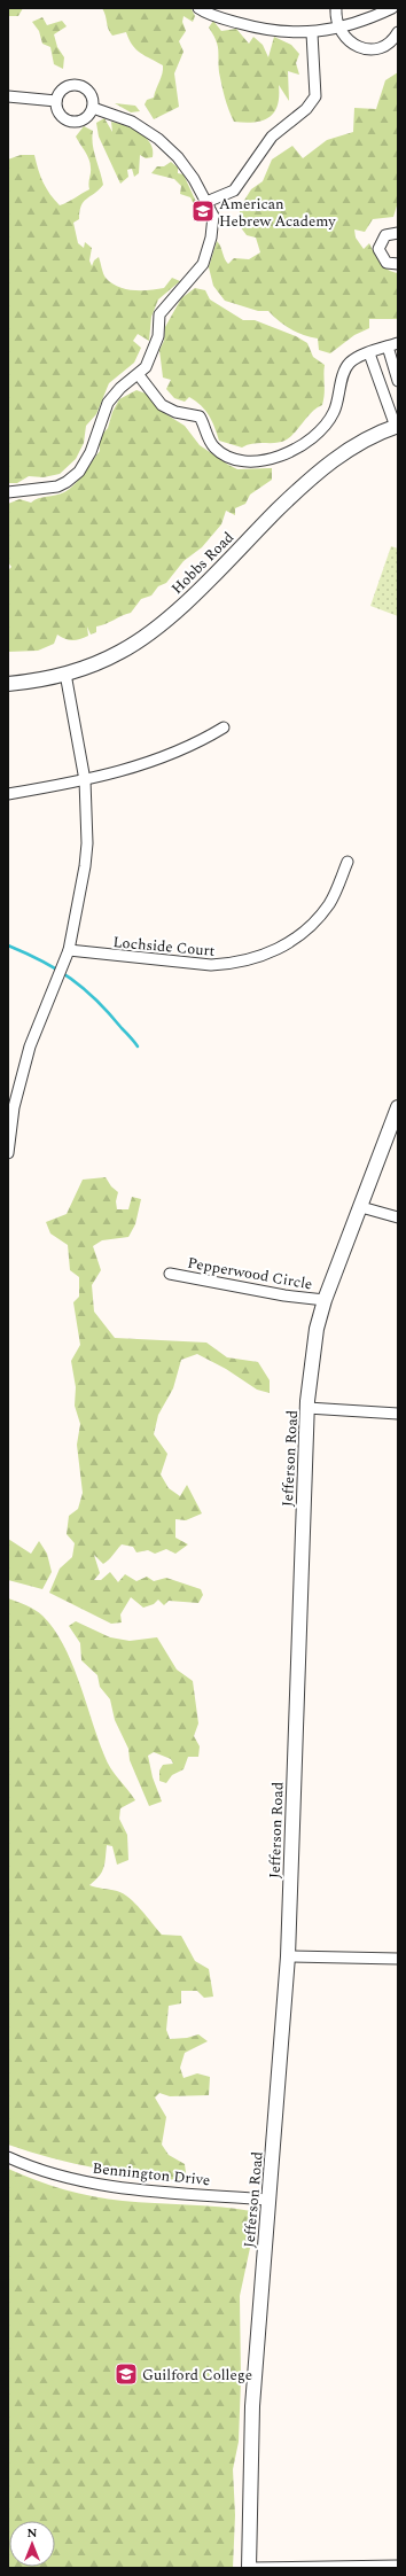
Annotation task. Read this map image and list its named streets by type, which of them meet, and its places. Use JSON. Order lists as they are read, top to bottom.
{
  "streets": {
    "street": [
      "Hobbs Road",
      "Lochside Court",
      "Pepperwood Circle",
      "Jefferson Road",
      "Bennington Drive"
    ]
  },
  "crossings": [
    ["Pepperwood Circle", "Jefferson Road"],
    ["Jefferson Road", "Bennington Drive"]
  ],
  "places": {
    "school or university": ["American Hebrew Academy", "Guilford College"]
  },
  "north": "top"
}
